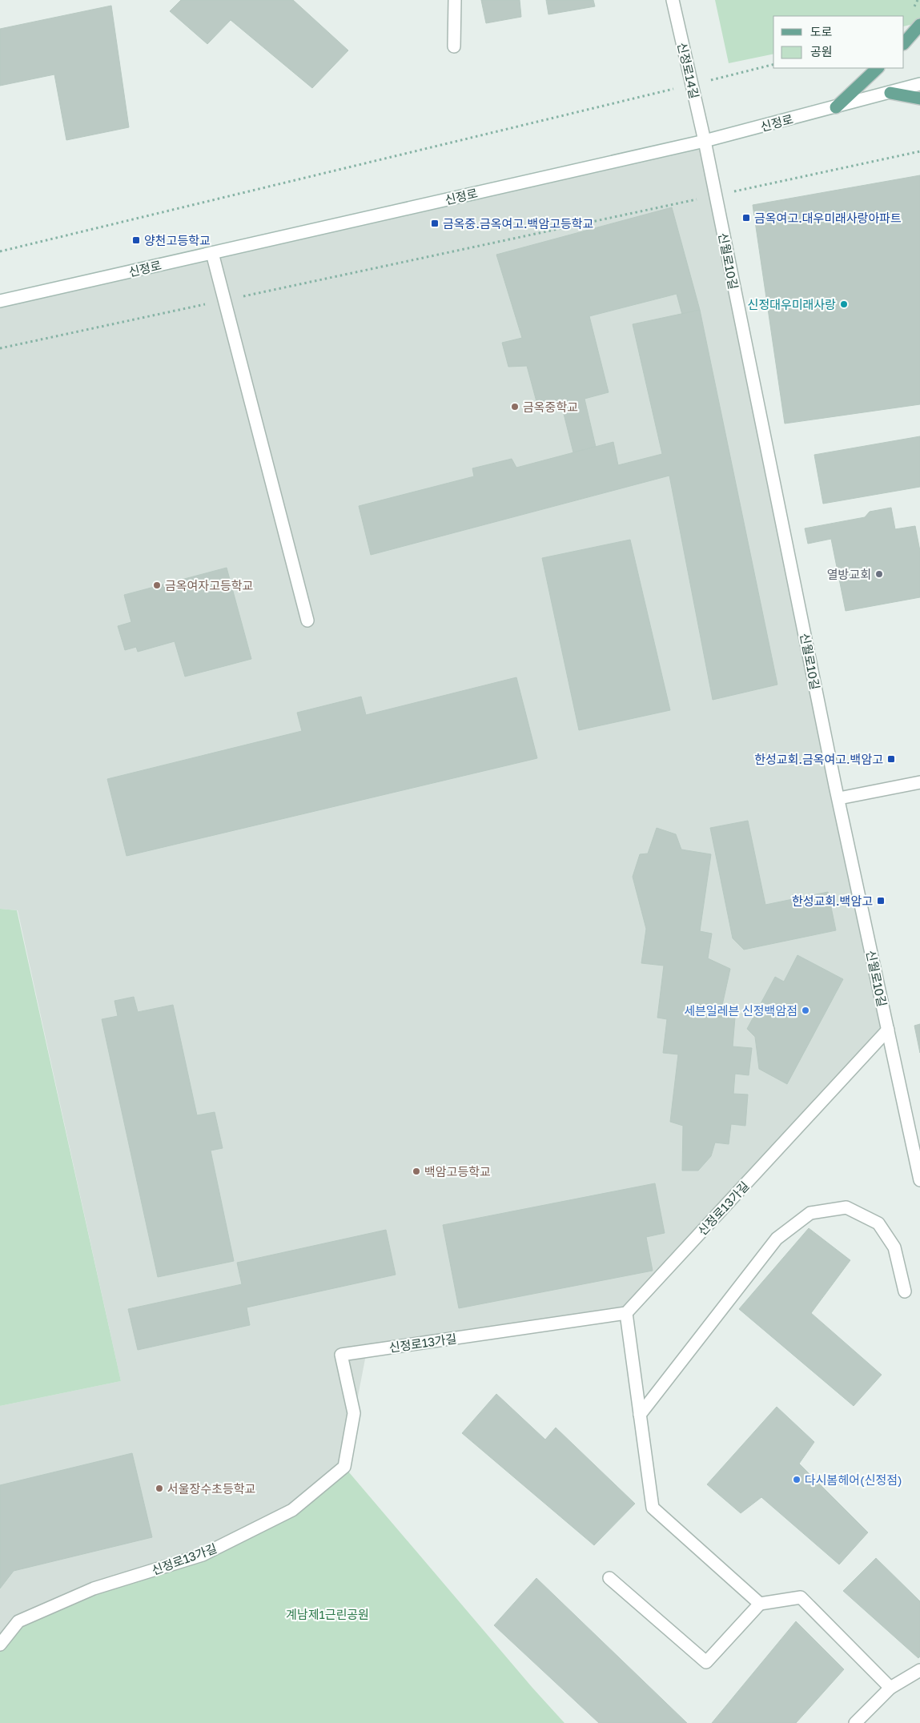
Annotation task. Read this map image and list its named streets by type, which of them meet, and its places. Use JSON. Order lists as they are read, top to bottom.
{
  "streets": {
    "street": [
      "신정로14길",
      "신정로",
      "신월로10길",
      "신정로13가길"
    ]
  },
  "crossings": [
    ["신정로14길", "신정로"],
    ["신정로14길", "신월로10길"],
    ["신정로", "신월로10길"],
    ["신월로10길", "신정로13가길"]
  ],
  "parks": ["계남제1근린공원"],
  "places": {
    "transit": [
      "금옥여고.대우미래사랑아파트",
      "금옥중.금옥여고.백암고등학교",
      "양천고등학교",
      "한성교회.금옥여고.백암고",
      "한성교회.백암고"
    ],
    "other": [
      "신정대우미래사랑",
      "금옥중학교",
      "열방교회",
      "금옥여자고등학교",
      "세븐일레븐 신정백암점",
      "백암고등학교",
      "다시봄헤어(신정점)",
      "서울장수초등학교"
    ]
  },
  "legend": ["도로", "공원"]
}
